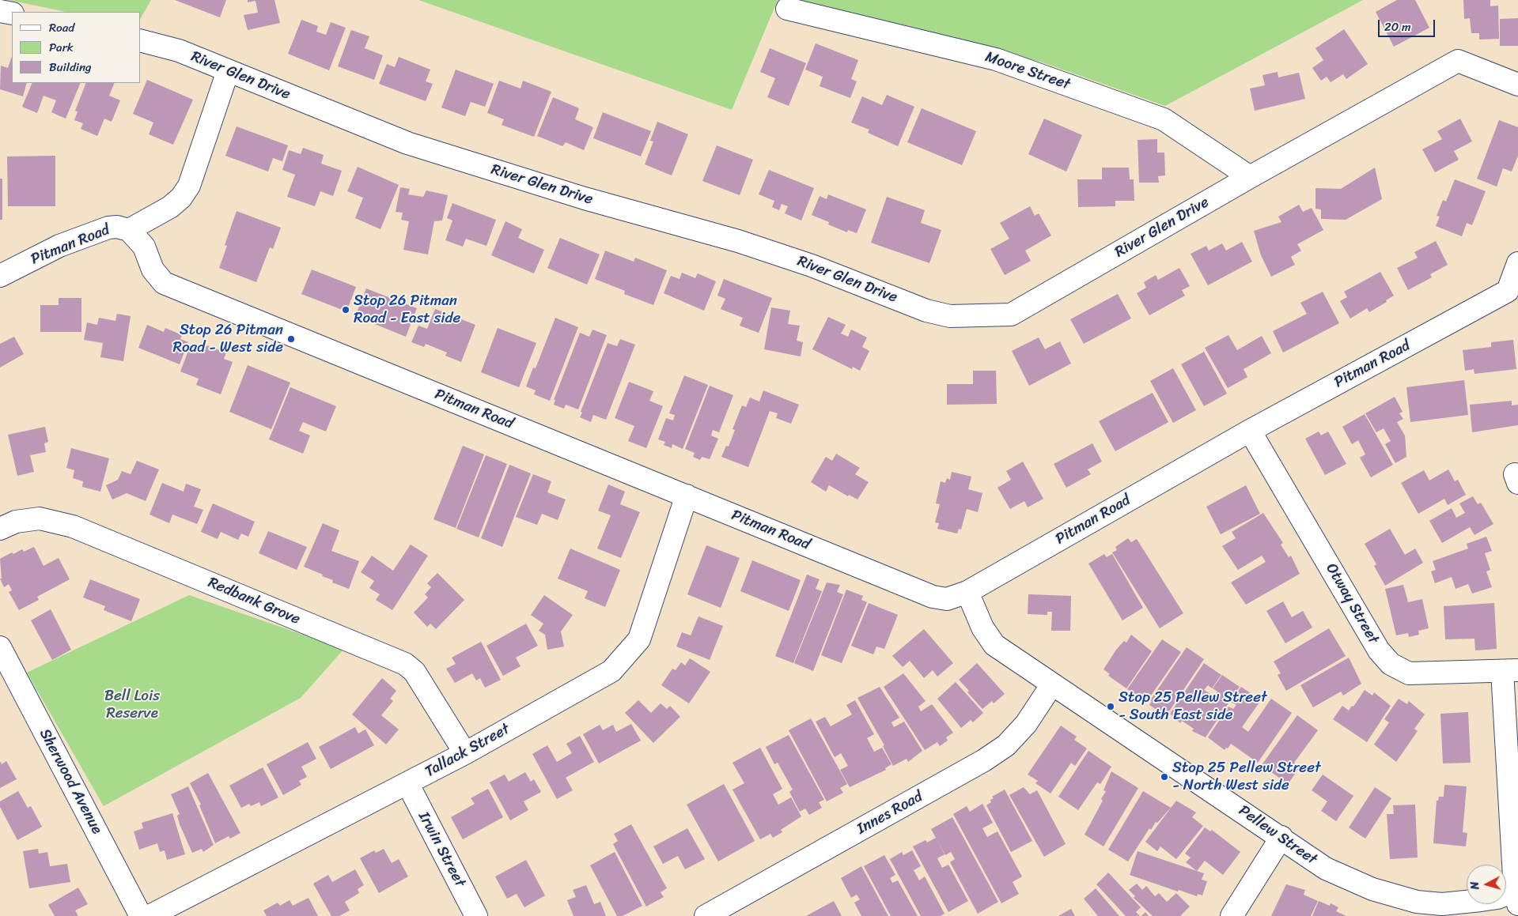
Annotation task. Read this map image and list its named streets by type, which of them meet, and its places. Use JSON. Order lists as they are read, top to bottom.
{
  "streets": {
    "street": [
      "Moore Street",
      "River Glen Drive",
      "Pitman Road",
      "Redbank Grove",
      "Otway Street",
      "Tallack Street",
      "Sherwood Avenue",
      "Innes Road",
      "Pellew Street",
      "Irwin Street"
    ]
  },
  "crossings": [
    ["Moore Street", "River Glen Drive"],
    ["Pitman Road", "Otway Street"],
    ["Pitman Road", "Tallack Street"],
    ["Pitman Road", "Pellew Street"],
    ["Redbank Grove", "Tallack Street"],
    ["Tallack Street", "Irwin Street"],
    ["Innes Road", "Pellew Street"]
  ],
  "parks": ["Bell Lois Reserve"],
  "places": [
    "Stop 26 Pitman Road - East side",
    "Stop 26 Pitman Road - West side",
    "Stop 25 Pellew Street - South East side",
    "Stop 25 Pellew Street - North West side"
  ],
  "legend": ["Road", "Park", "Building"],
  "scale_bar": "20 m",
  "north": "left"
}
